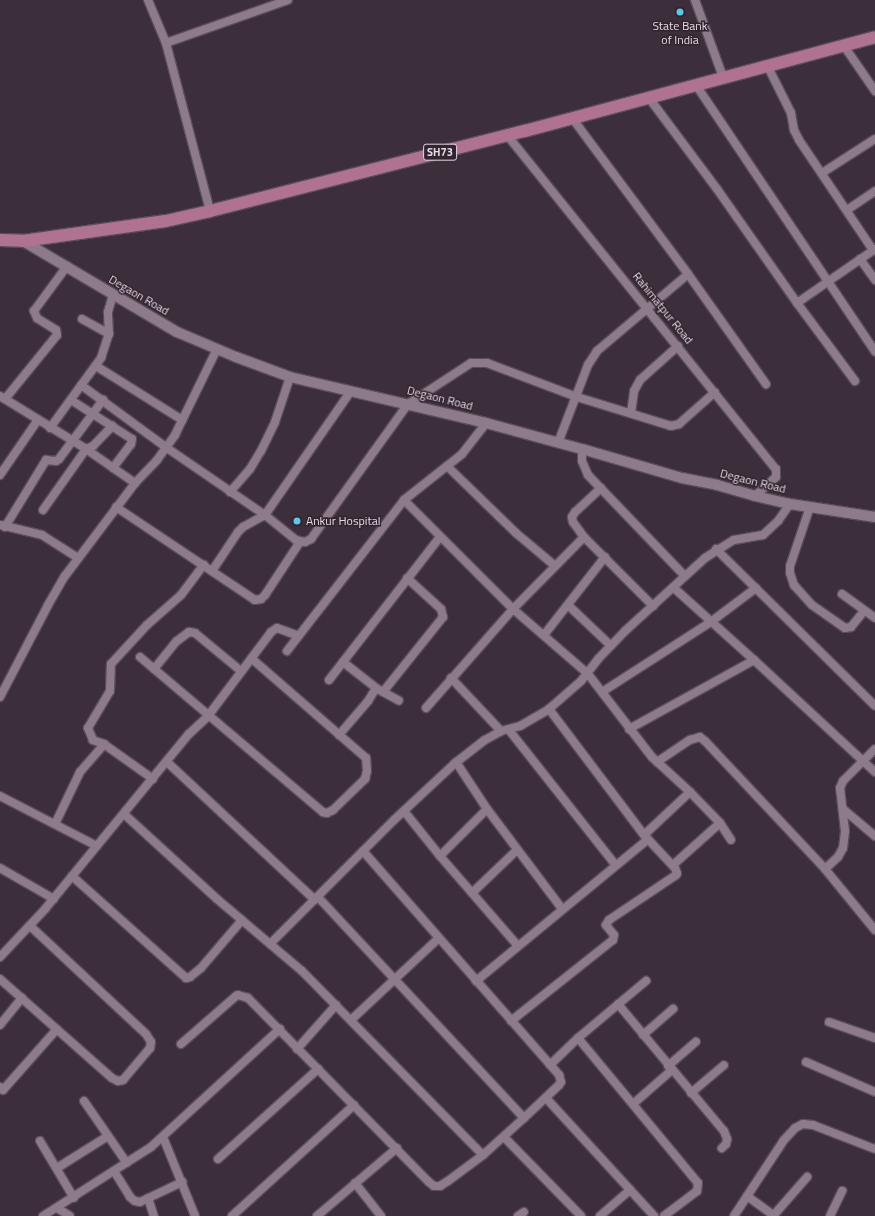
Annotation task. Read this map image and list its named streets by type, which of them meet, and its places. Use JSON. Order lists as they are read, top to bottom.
{
  "streets": {
    "main road": ["SH73"],
    "street": ["Degaon Road", "Rahimatpur Road"]
  },
  "crossings": [
    ["SH73", "Degaon Road"],
    ["SH73", "Rahimatpur Road"],
    ["Degaon Road", "Rahimatpur Road"]
  ],
  "places": ["State Bank of India", "Ankur Hospital"]
}
